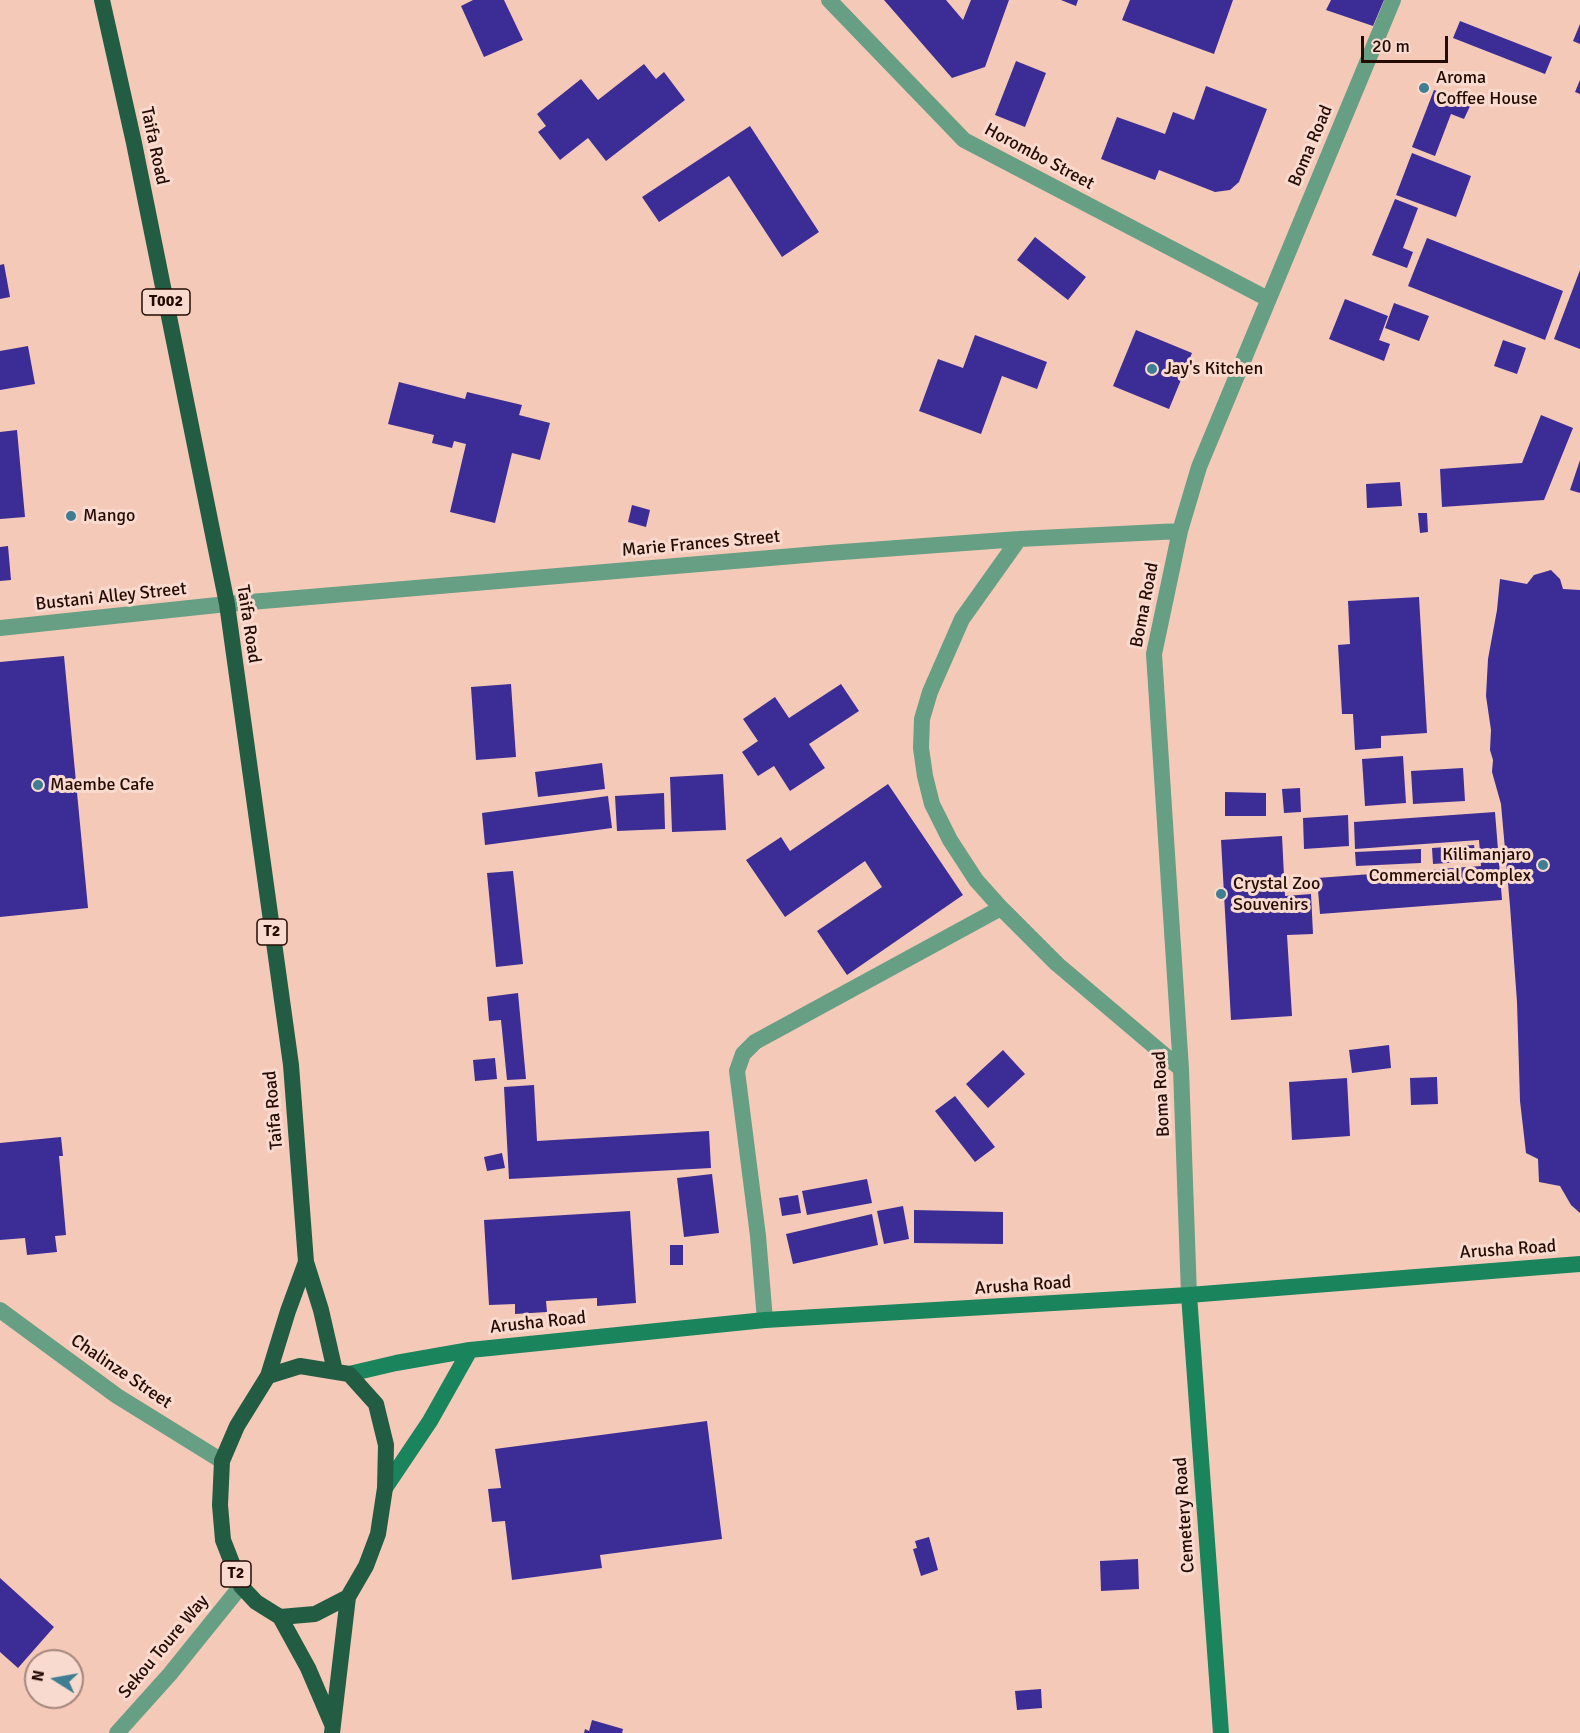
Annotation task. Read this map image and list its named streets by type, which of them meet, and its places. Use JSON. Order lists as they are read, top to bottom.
{
  "streets": {
    "highway": ["Taifa Road", "T002", "T2"],
    "main road": ["Arusha Road", "Cemetery Road"],
    "street": [
      "Boma Road",
      "Horombo Street",
      "Marie Frances Street",
      "Bustani Alley Street",
      "Chalinze Street",
      "Sekou Toure Way"
    ]
  },
  "crossings": [
    ["Taifa Road", "Marie Frances Street"],
    ["Taifa Road", "Bustani Alley Street"],
    ["Taifa Road", "T2"],
    ["Taifa Road", "Arusha Road"],
    ["Taifa Road", "Chalinze Street"],
    ["Taifa Road", "Sekou Toure Way"],
    ["Boma Road", "Horombo Street"],
    ["Boma Road", "Marie Frances Street"],
    ["Boma Road", "Arusha Road"],
    ["Boma Road", "Cemetery Road"],
    ["Marie Frances Street", "Bustani Alley Street"],
    ["T2", "Arusha Road"],
    ["T2", "Chalinze Street"],
    ["T2", "Sekou Toure Way"],
    ["Arusha Road", "Chalinze Street"],
    ["Arusha Road", "Cemetery Road"],
    ["Arusha Road", "Sekou Toure Way"],
    ["Chalinze Street", "Sekou Toure Way"]
  ],
  "places": [
    "Aroma Coffee House",
    "Jay's Kitchen",
    "Mango",
    "Maembe Cafe",
    "Kilimanjaro Commercial Complex",
    "Crystal Zoo Souvenirs"
  ],
  "scale_bar": "20 m",
  "north": "left"
}
